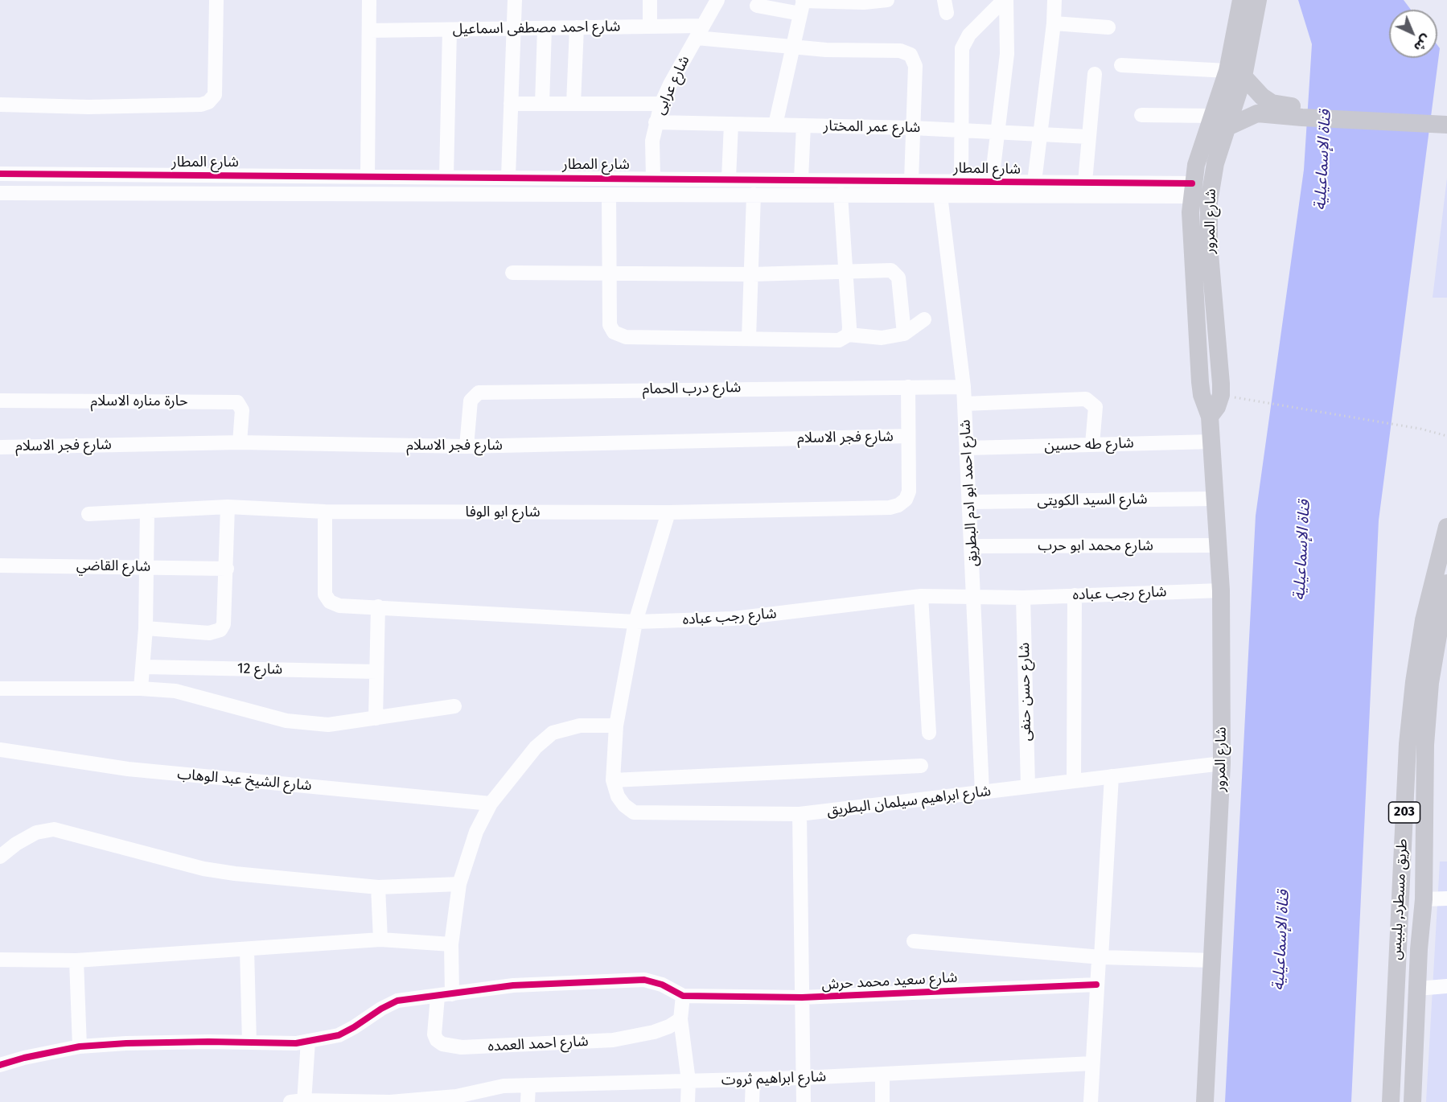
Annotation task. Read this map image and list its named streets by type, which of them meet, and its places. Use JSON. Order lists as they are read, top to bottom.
{
  "streets": {
    "main road": ["شارع المرور", "203", "طريق مسطرد, بلبيس"],
    "street": [
      "شارع احمد مصطفى اسماعيل",
      "شارع عرابى",
      "شارع عمر المختار",
      "شارع المطار",
      "شارع درب الحمام",
      "حارة مناره الاسلام",
      "شارع فجر الاسلام",
      "شارع طه حسين",
      "شارع احمد ابو ادم البطريق",
      "شارع السيد الكويتى",
      "شارع ابو الوفا",
      "شارع محمد ابو حرب",
      "شارع القاضي",
      "شارع رجب عباده",
      "شارع 12",
      "شارع حسن حنفى",
      "شارع الشيخ عبد الوهاب",
      "شارع ابراهيم سيلمان البطريق",
      "شارع سعيد محمد حرش",
      "شارع احمد العمده",
      "شارع ابراهيم ثروت"
    ]
  },
  "crossings": [
    ["شارع احمد مصطفى اسماعيل", "شارع عرابى"],
    ["شارع احمد مصطفى اسماعيل", "شارع عمر المختار"],
    ["شارع عرابى", "شارع عمر المختار"],
    ["شارع عرابى", "شارع المطار"],
    ["شارع المطار", "شارع المرور"],
    ["شارع المطار", "شارع احمد ابو ادم البطريق"],
    ["شارع المرور", "شارع طه حسين"],
    ["شارع المرور", "شارع السيد الكويتى"],
    ["شارع المرور", "شارع محمد ابو حرب"],
    ["شارع المرور", "شارع رجب عباده"],
    ["شارع المرور", "شارع ابراهيم سيلمان البطريق"],
    ["شارع درب الحمام", "شارع فجر الاسلام"],
    ["شارع درب الحمام", "شارع احمد ابو ادم البطريق"],
    ["حارة مناره الاسلام", "شارع فجر الاسلام"],
    ["شارع فجر الاسلام", "شارع ابو الوفا"],
    ["شارع طه حسين", "شارع احمد ابو ادم البطريق"],
    ["شارع احمد ابو ادم البطريق", "شارع السيد الكويتى"],
    ["شارع احمد ابو ادم البطريق", "شارع محمد ابو حرب"],
    ["شارع احمد ابو ادم البطريق", "شارع رجب عباده"],
    ["شارع احمد ابو ادم البطريق", "شارع ابراهيم سيلمان البطريق"],
    ["شارع ابو الوفا", "شارع رجب عباده"],
    ["شارع رجب عباده", "شارع حسن حنفى"],
    ["شارع حسن حنفى", "شارع ابراهيم سيلمان البطريق"]
  ],
  "water": ["قناة الإسماعيلية"],
  "north": "bottom right"
}
